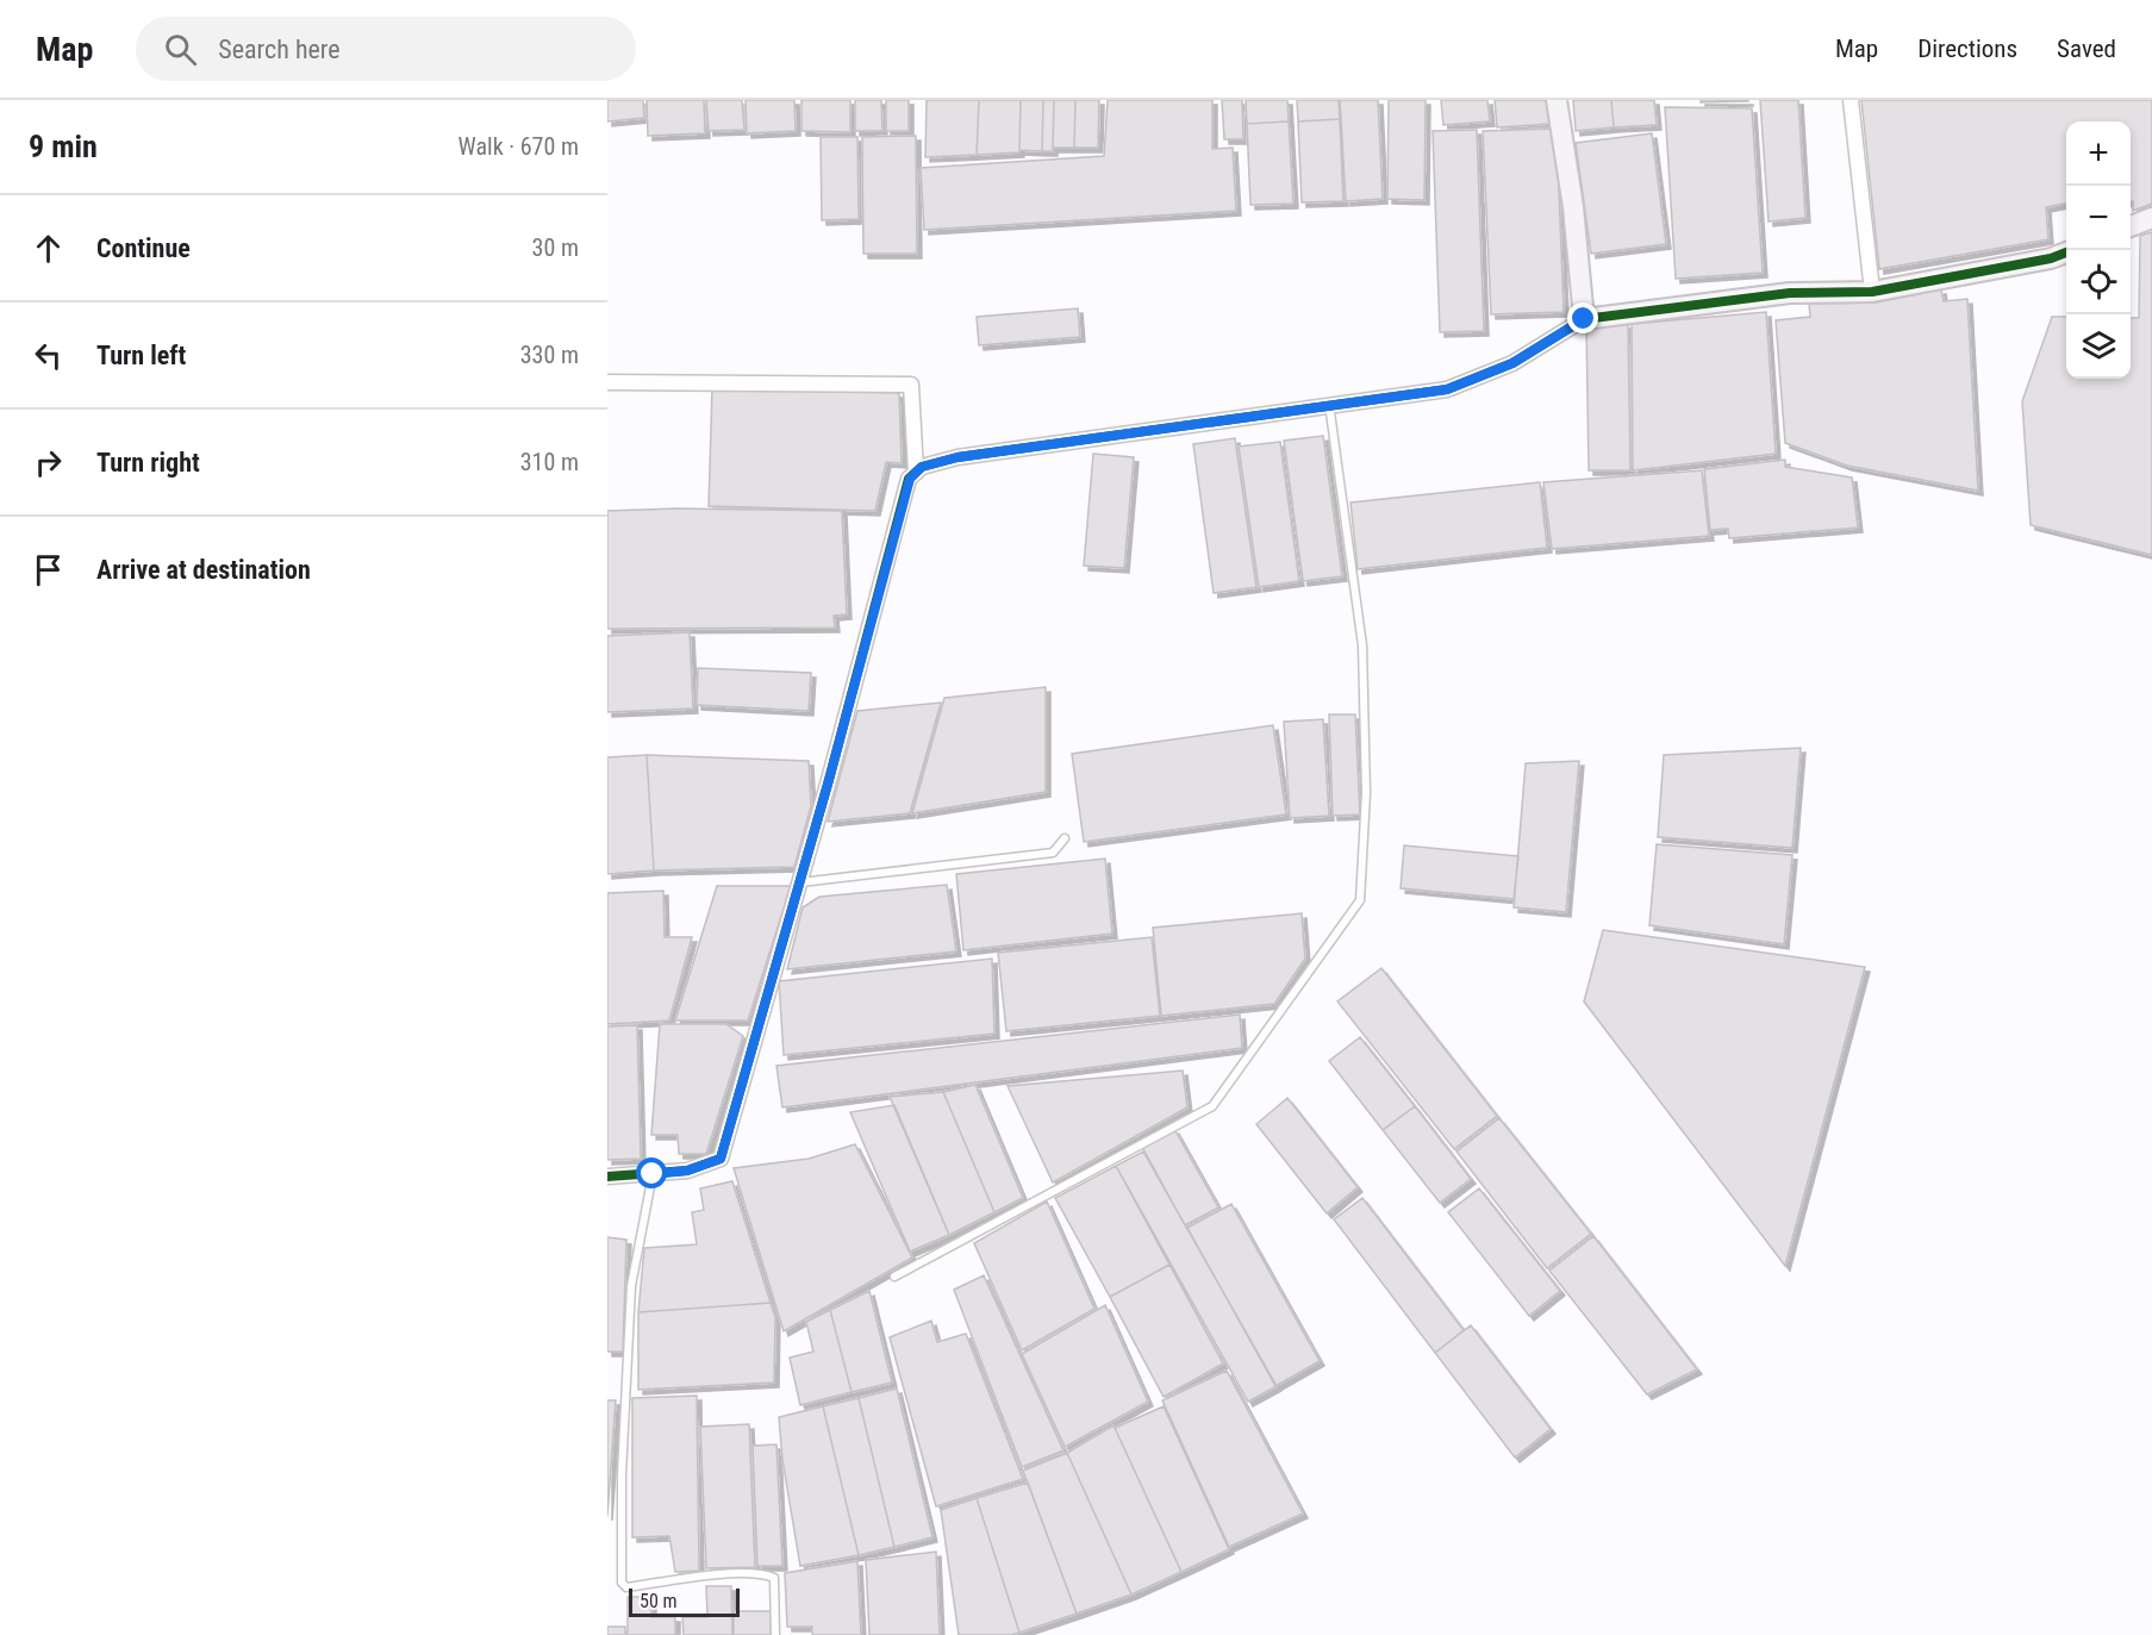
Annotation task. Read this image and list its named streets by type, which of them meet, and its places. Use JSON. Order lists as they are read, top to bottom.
{
  "scale_bar": "50 m",
  "page": {
    "header": "Map",
    "search": "Search here",
    "nav": ["Map", "Directions", "Saved"],
    "heading": ["9 min", "Walk · 670 m"],
    "map_buttons": ["+", "−"],
    "list": [
      ["Continue", "30 m"],
      ["Turn left", "330 m"],
      ["Turn right", "310 m"],
      "Arrive at destination"
    ],
    "scale": "50 m"
  }
}
